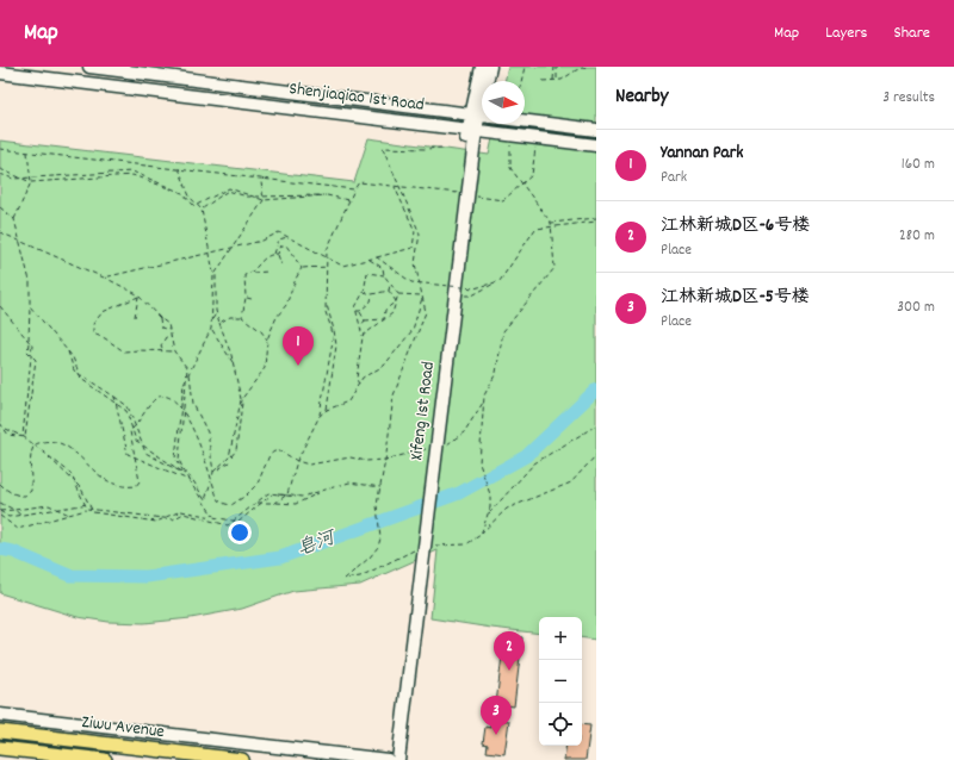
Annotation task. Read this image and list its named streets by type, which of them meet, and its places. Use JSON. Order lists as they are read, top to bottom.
{
  "streets": {
    "main road": ["Shenjiaqiao 1st Road", "Xifeng 1st Road", "Ziwu Avenue"]
  },
  "crossings": [
    ["Shenjiaqiao 1st Road", "Xifeng 1st Road"]
  ],
  "water": ["皂河"],
  "north": "right",
  "page": {
    "header": "Map",
    "nav": ["Map", "Layers", "Share"],
    "heading": ["Nearby", "3 results"],
    "list": [
      {
        "mark": "1",
        "name": "Yannan Park",
        "note": "Park",
        "value": "160 m"
      },
      {
        "mark": "2",
        "name": "江林新城D区-6号楼",
        "note": "Place",
        "value": "280 m"
      },
      {
        "mark": "3",
        "name": "江林新城D区-5号楼",
        "note": "Place",
        "value": "300 m"
      }
    ],
    "pins": ["1", "2", "3"],
    "map_buttons": ["+", "−"]
  }
}
